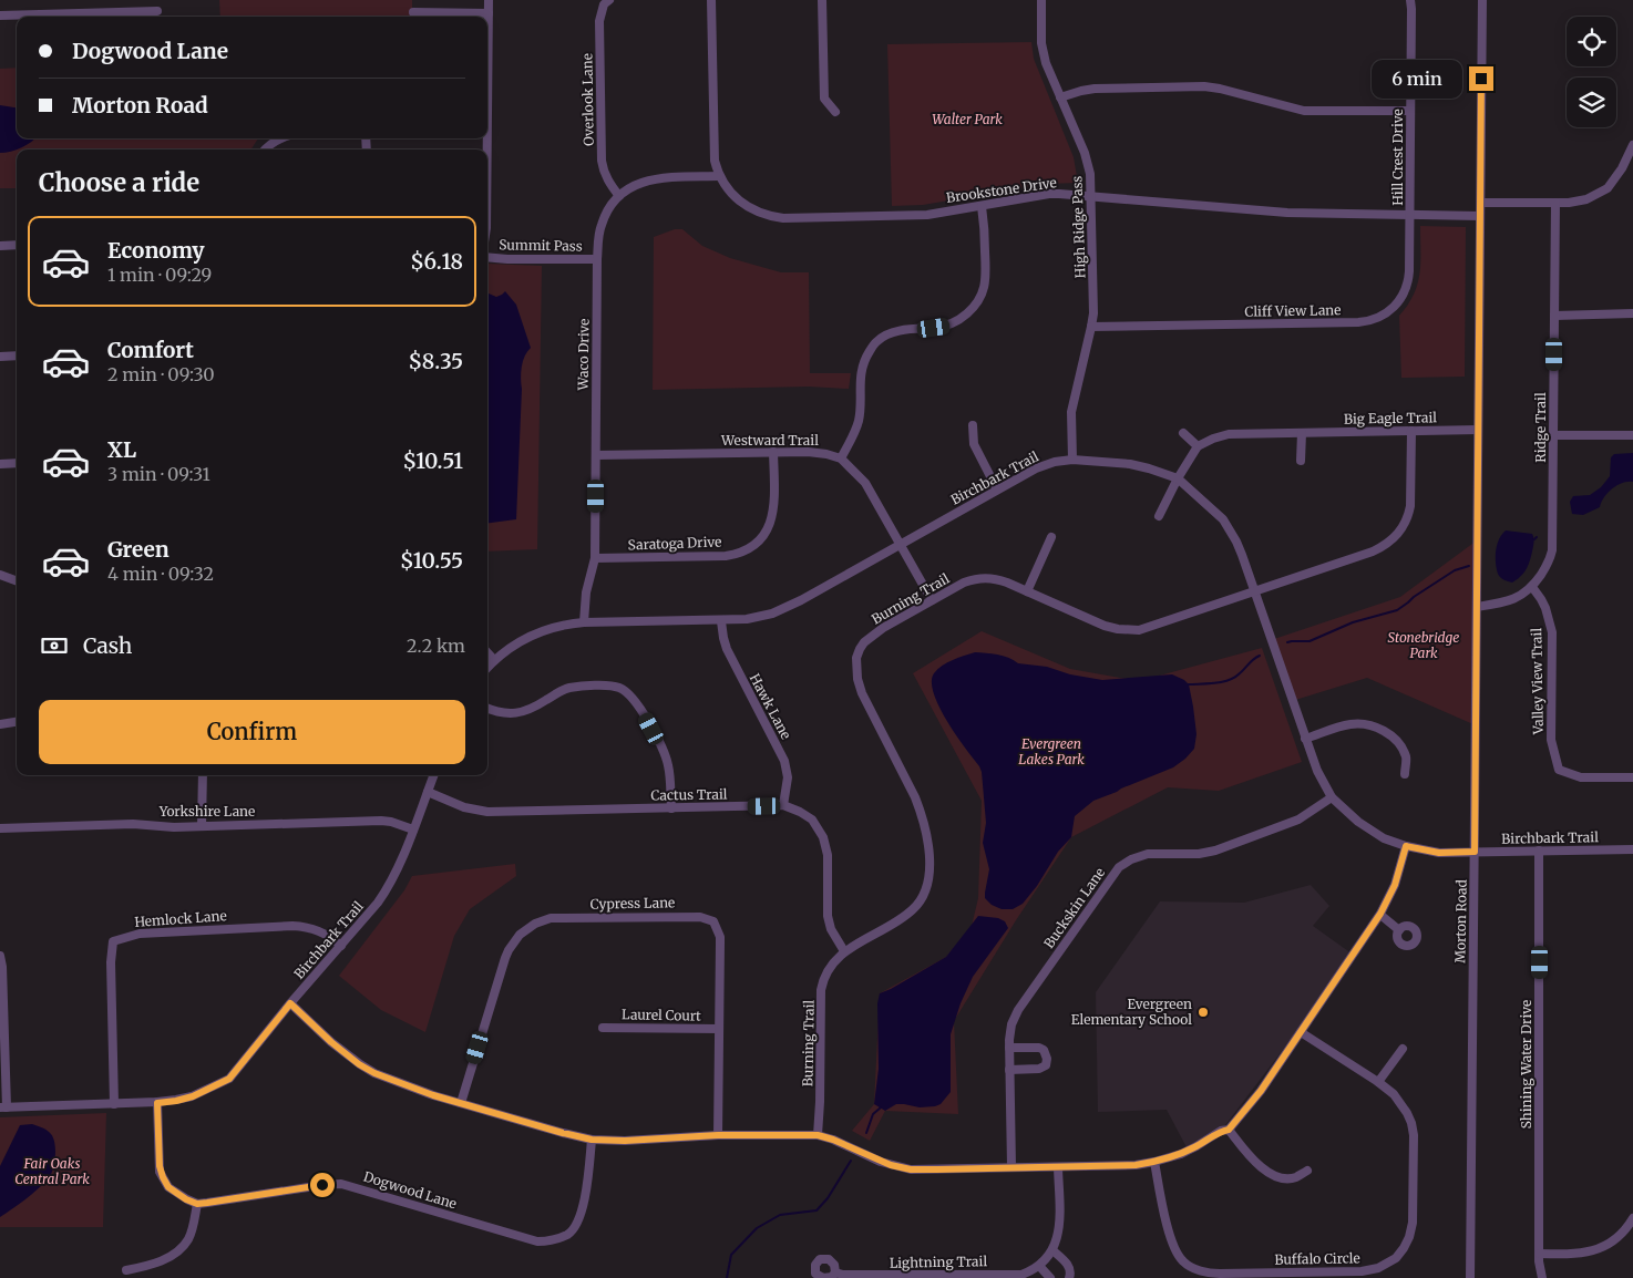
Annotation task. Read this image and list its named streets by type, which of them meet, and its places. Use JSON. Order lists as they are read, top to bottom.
{
  "streets": {
    "street": [
      "Overlook Lane",
      "Hill Crest Drive",
      "Brookstone Drive",
      "High Ridge Pass",
      "Summit Pass",
      "Cliff View Lane",
      "Waco Drive",
      "Big Eagle Trail",
      "Ridge Trail",
      "Westward Trail",
      "Birchbark Trail",
      "Saratoga Drive",
      "Burning Trail",
      "Valley View Trail",
      "Hawk Lane",
      "Cactus Trail",
      "Yorkshire Lane",
      "Cypress Lane",
      "Buckskin Lane",
      "Hemlock Lane",
      "Morton Road",
      "Laurel Court",
      "Shining Water Drive",
      "Dogwood Lane",
      "Buffalo Circle",
      "Lightning Trail"
    ]
  },
  "crossings": [
    ["Overlook Lane", "Waco Drive"],
    ["Hill Crest Drive", "Brookstone Drive"],
    ["Hill Crest Drive", "Cliff View Lane"],
    ["Brookstone Drive", "High Ridge Pass"],
    ["Brookstone Drive", "Cliff View Lane"],
    ["Brookstone Drive", "Waco Drive"],
    ["Brookstone Drive", "Morton Road"],
    ["High Ridge Pass", "Cliff View Lane"],
    ["High Ridge Pass", "Birchbark Trail"],
    ["Summit Pass", "Waco Drive"],
    ["Waco Drive", "Westward Trail"],
    ["Waco Drive", "Birchbark Trail"],
    ["Waco Drive", "Saratoga Drive"],
    ["Big Eagle Trail", "Burning Trail"],
    ["Big Eagle Trail", "Morton Road"],
    ["Ridge Trail", "Valley View Trail"],
    ["Ridge Trail", "Morton Road"],
    ["Westward Trail", "Saratoga Drive"],
    ["Birchbark Trail", "Burning Trail"],
    ["Birchbark Trail", "Hawk Lane"],
    ["Birchbark Trail", "Cactus Trail"],
    ["Birchbark Trail", "Yorkshire Lane"],
    ["Birchbark Trail", "Buckskin Lane"],
    ["Birchbark Trail", "Hemlock Lane"],
    ["Birchbark Trail", "Morton Road"],
    ["Birchbark Trail", "Shining Water Drive"],
    ["Burning Trail", "Cactus Trail"],
    ["Hawk Lane", "Cactus Trail"],
    ["Cypress Lane", "Laurel Court"]
  ],
  "parks": [
    "Walter Park",
    "Stonebridge Park",
    "Evergreen Lakes Park",
    "Fair Oaks Central Park"
  ],
  "places": ["Evergreen Elementary School"],
  "page": {
    "banner": ["Dogwood Lane", "Morton Road"],
    "bubble": "6 min",
    "heading": "Choose a ride",
    "list": [
      {
        "name": "Economy",
        "note": "1 min · 09:29",
        "value": "$6.18"
      },
      {
        "name": "Comfort",
        "note": "2 min · 09:30",
        "value": "$8.35"
      },
      {
        "name": "XL",
        "note": "3 min · 09:31",
        "value": "$10.51"
      },
      {
        "name": "Green",
        "note": "4 min · 09:32",
        "value": "$10.55"
      }
    ],
    "pay": ["Cash", "2.2 km"],
    "buttons": "Confirm"
  }
}
